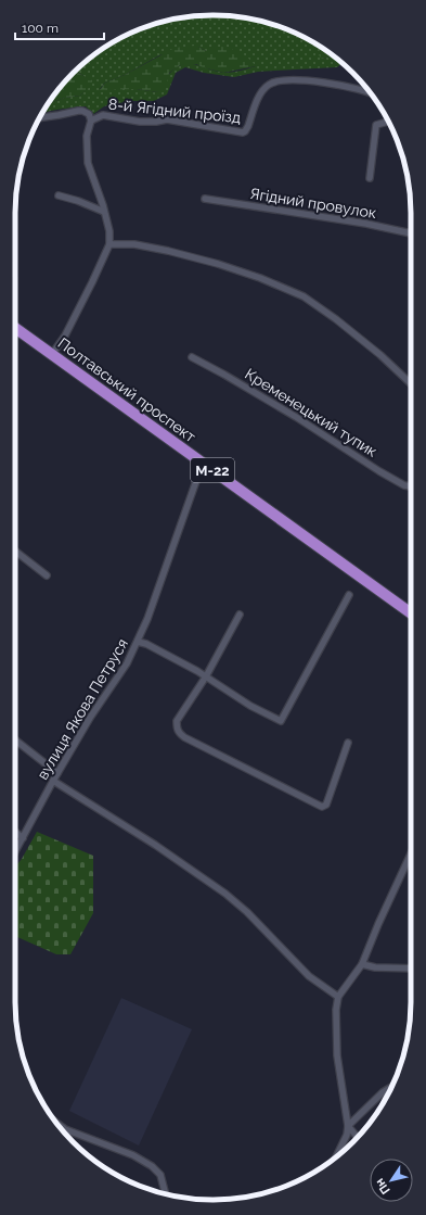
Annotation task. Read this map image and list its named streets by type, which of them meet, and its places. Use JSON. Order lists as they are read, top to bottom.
{
  "streets": {
    "highway": ["Полтавський проспект", "М-22"],
    "street": [
      "8-й Ягідний проїзд",
      "Ягідний провулок",
      "Кременецький тупик",
      "вулиця Якова Петруся"
    ]
  },
  "crossings": [
    ["Полтавський проспект", "вулиця Якова Петруся"]
  ],
  "scale_bar": "100 m",
  "north": "bottom left"
}
